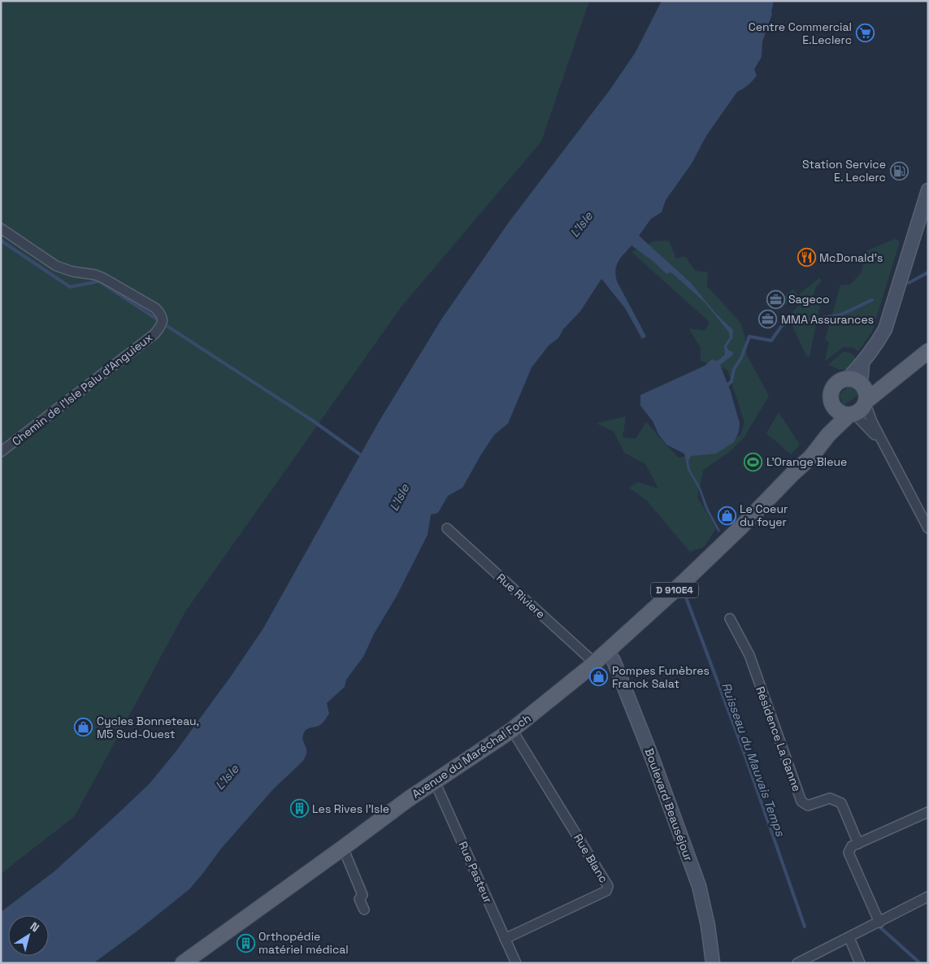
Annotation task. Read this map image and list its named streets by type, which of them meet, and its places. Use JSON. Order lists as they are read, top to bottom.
{
  "streets": {
    "main road": ["D 910E4", "Avenue du Maréchal Foch"],
    "street": [
      "Chemin de l'Isle Palu d’Anguieux",
      "Rue Riviere",
      "Résidence La Ganne",
      "Boulevard Beauséjour",
      "Rue Blanc",
      "Rue Pasteur"
    ]
  },
  "crossings": [
    ["D 910E4", "Avenue du Maréchal Foch"],
    ["Rue Riviere", "Avenue du Maréchal Foch"],
    ["Avenue du Maréchal Foch", "Boulevard Beauséjour"],
    ["Avenue du Maréchal Foch", "Rue Blanc"],
    ["Avenue du Maréchal Foch", "Rue Pasteur"],
    ["Rue Blanc", "Rue Pasteur"]
  ],
  "water": ["L'Isle", "Ruisseau du Mauvais Temps"],
  "places": {
    "supermarket": ["Centre Commercial E.Leclerc"],
    "fuel station": ["Station Service E. Leclerc"],
    "restaurant": ["McDonald's"],
    "office": ["Sageco", "MMA Assurances"],
    "sports": ["L'Orange Bleue"],
    "shop": ["Le Coeur du foyer", "Pompes Funèbres Franck Salat", "Cycles Bonneteau, M5 Sud-Ouest"],
    "building": ["Les Rives l'Isle", "Orthopédie matériel médical"]
  },
  "north": "top right"
}
